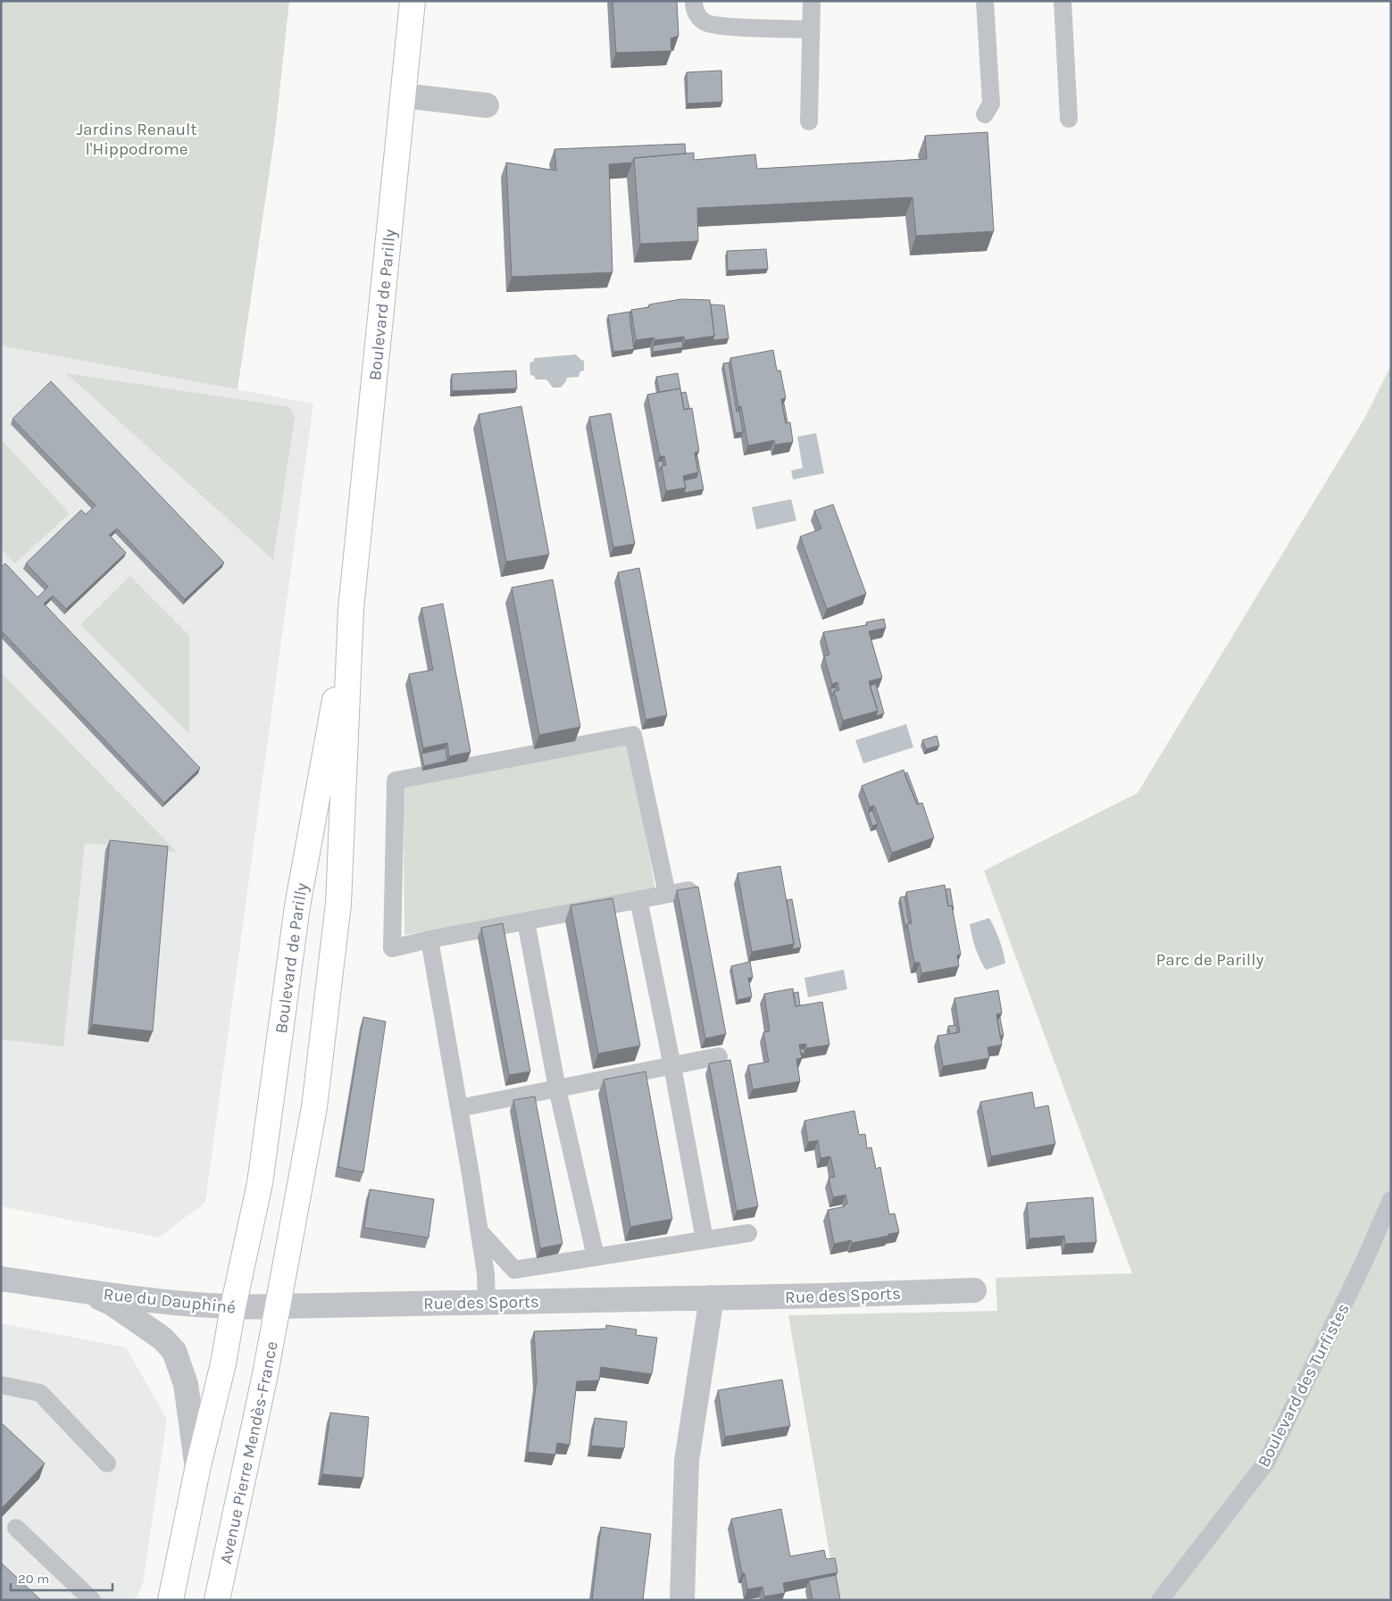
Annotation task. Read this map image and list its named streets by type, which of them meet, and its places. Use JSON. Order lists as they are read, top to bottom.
{
  "streets": {
    "main road": ["Boulevard de Parilly", "Avenue Pierre Mendès-France"],
    "street": ["Rue des Sports", "Rue du Dauphiné"],
    "lane": ["Boulevard des Turfistes"]
  },
  "crossings": [
    ["Boulevard de Parilly", "Rue des Sports"],
    ["Boulevard de Parilly", "Rue du Dauphiné"],
    ["Boulevard de Parilly", "Avenue Pierre Mendès-France"],
    ["Rue des Sports", "Rue du Dauphiné"],
    ["Rue des Sports", "Avenue Pierre Mendès-France"]
  ],
  "parks": ["Jardins Renault l'Hippodrome", "Parc de Parilly"],
  "scale_bar": "20 m"
}
